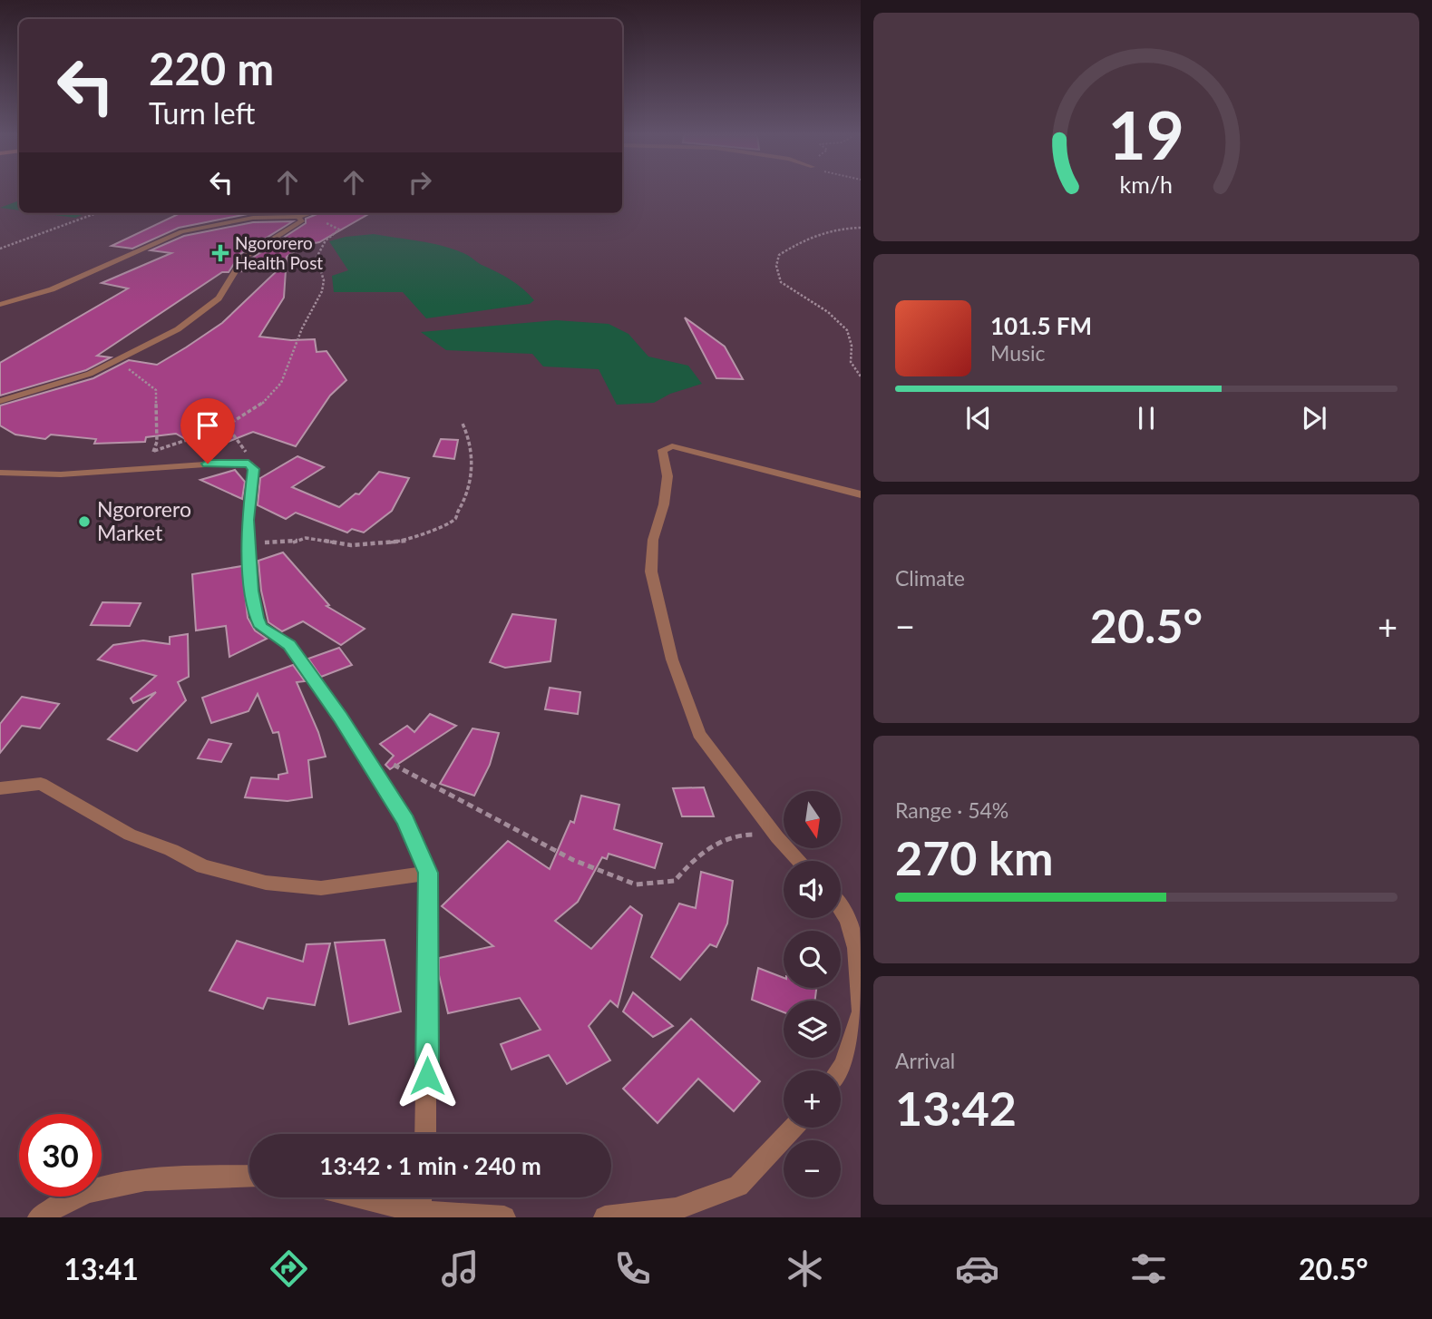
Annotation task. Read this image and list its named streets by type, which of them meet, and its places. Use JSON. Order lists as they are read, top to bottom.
{
  "places": {
    "health": ["Ngororero Health Post"],
    "other": ["Ngororero Market"]
  },
  "north": "bottom",
  "page": {
    "turn": ["220 m", "Turn left"],
    "song": ["101.5 FM", "Music"],
    "tile": [
      "Climate",
      ["Range · 54%", "270 km"],
      ["Arrival", "13:42"]
    ],
    "heat": ["−", "20.5°", "+"],
    "map_buttons": ["+", "−"],
    "limit": "30",
    "trip": "13:42 · 1 min · 240 m",
    "tabs": ["13:41", "20.5°"],
    "gauge": ["19", "km/h"]
  }
}
